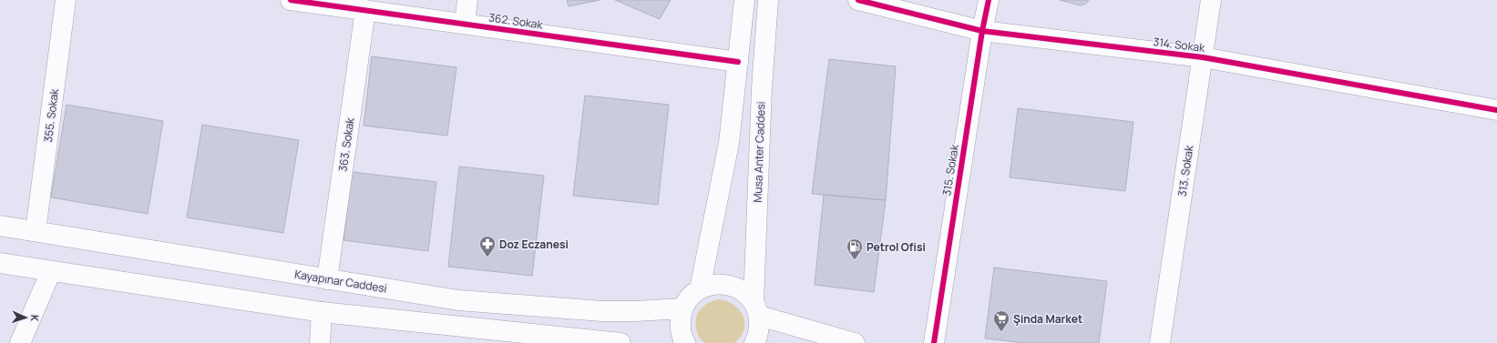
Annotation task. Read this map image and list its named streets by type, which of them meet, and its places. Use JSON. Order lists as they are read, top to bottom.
{
  "streets": {
    "street": [
      "362. Sokak",
      "314. Sokak",
      "355. Sokak",
      "363. Sokak",
      "Musa Anter Caddesi",
      "315. Sokak",
      "313. Sokak",
      "Kayapınar Caddesi"
    ]
  },
  "crossings": [
    ["362. Sokak", "363. Sokak"],
    ["314. Sokak", "315. Sokak"],
    ["314. Sokak", "313. Sokak"],
    ["355. Sokak", "Kayapınar Caddesi"],
    ["363. Sokak", "Kayapınar Caddesi"]
  ],
  "places": {
    "pharmacy": ["Doz Eczanesi"],
    "fuel station": ["Petrol Ofisi"],
    "supermarket": ["Şinda Market"]
  },
  "north": "right"
}
